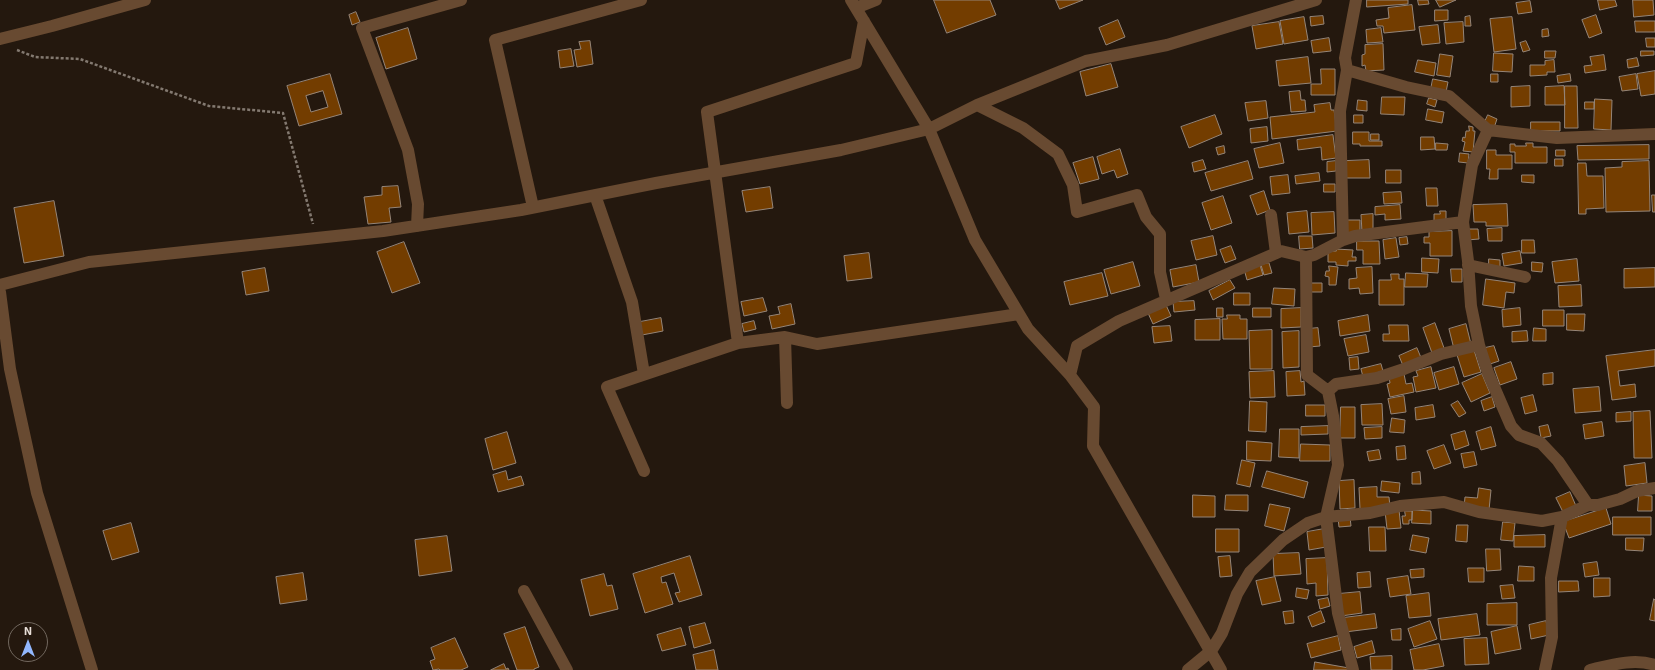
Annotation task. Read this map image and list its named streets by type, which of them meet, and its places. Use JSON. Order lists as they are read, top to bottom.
{
  "north": "top"
}
